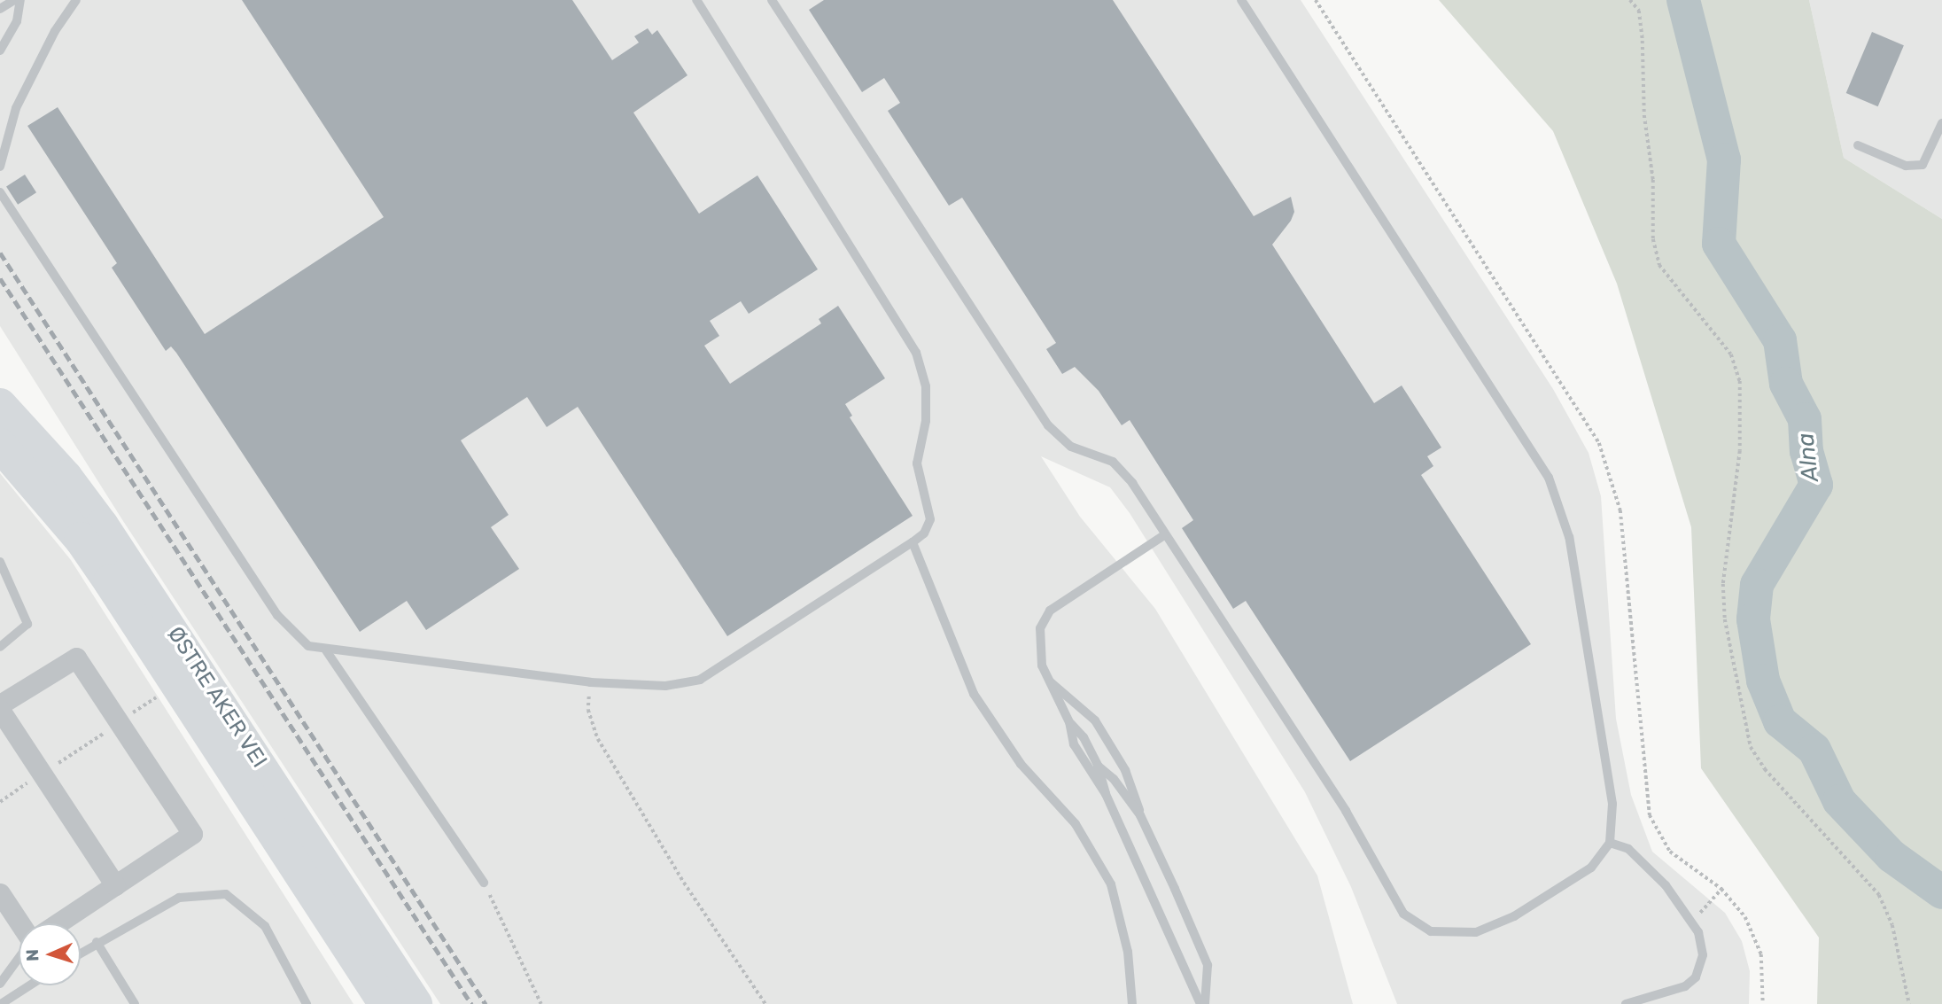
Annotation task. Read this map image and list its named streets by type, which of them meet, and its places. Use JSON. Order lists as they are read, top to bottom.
{
  "streets": {
    "highway": ["ØSTRE AKER VEI"]
  },
  "water": ["Alna"],
  "north": "left"
}
